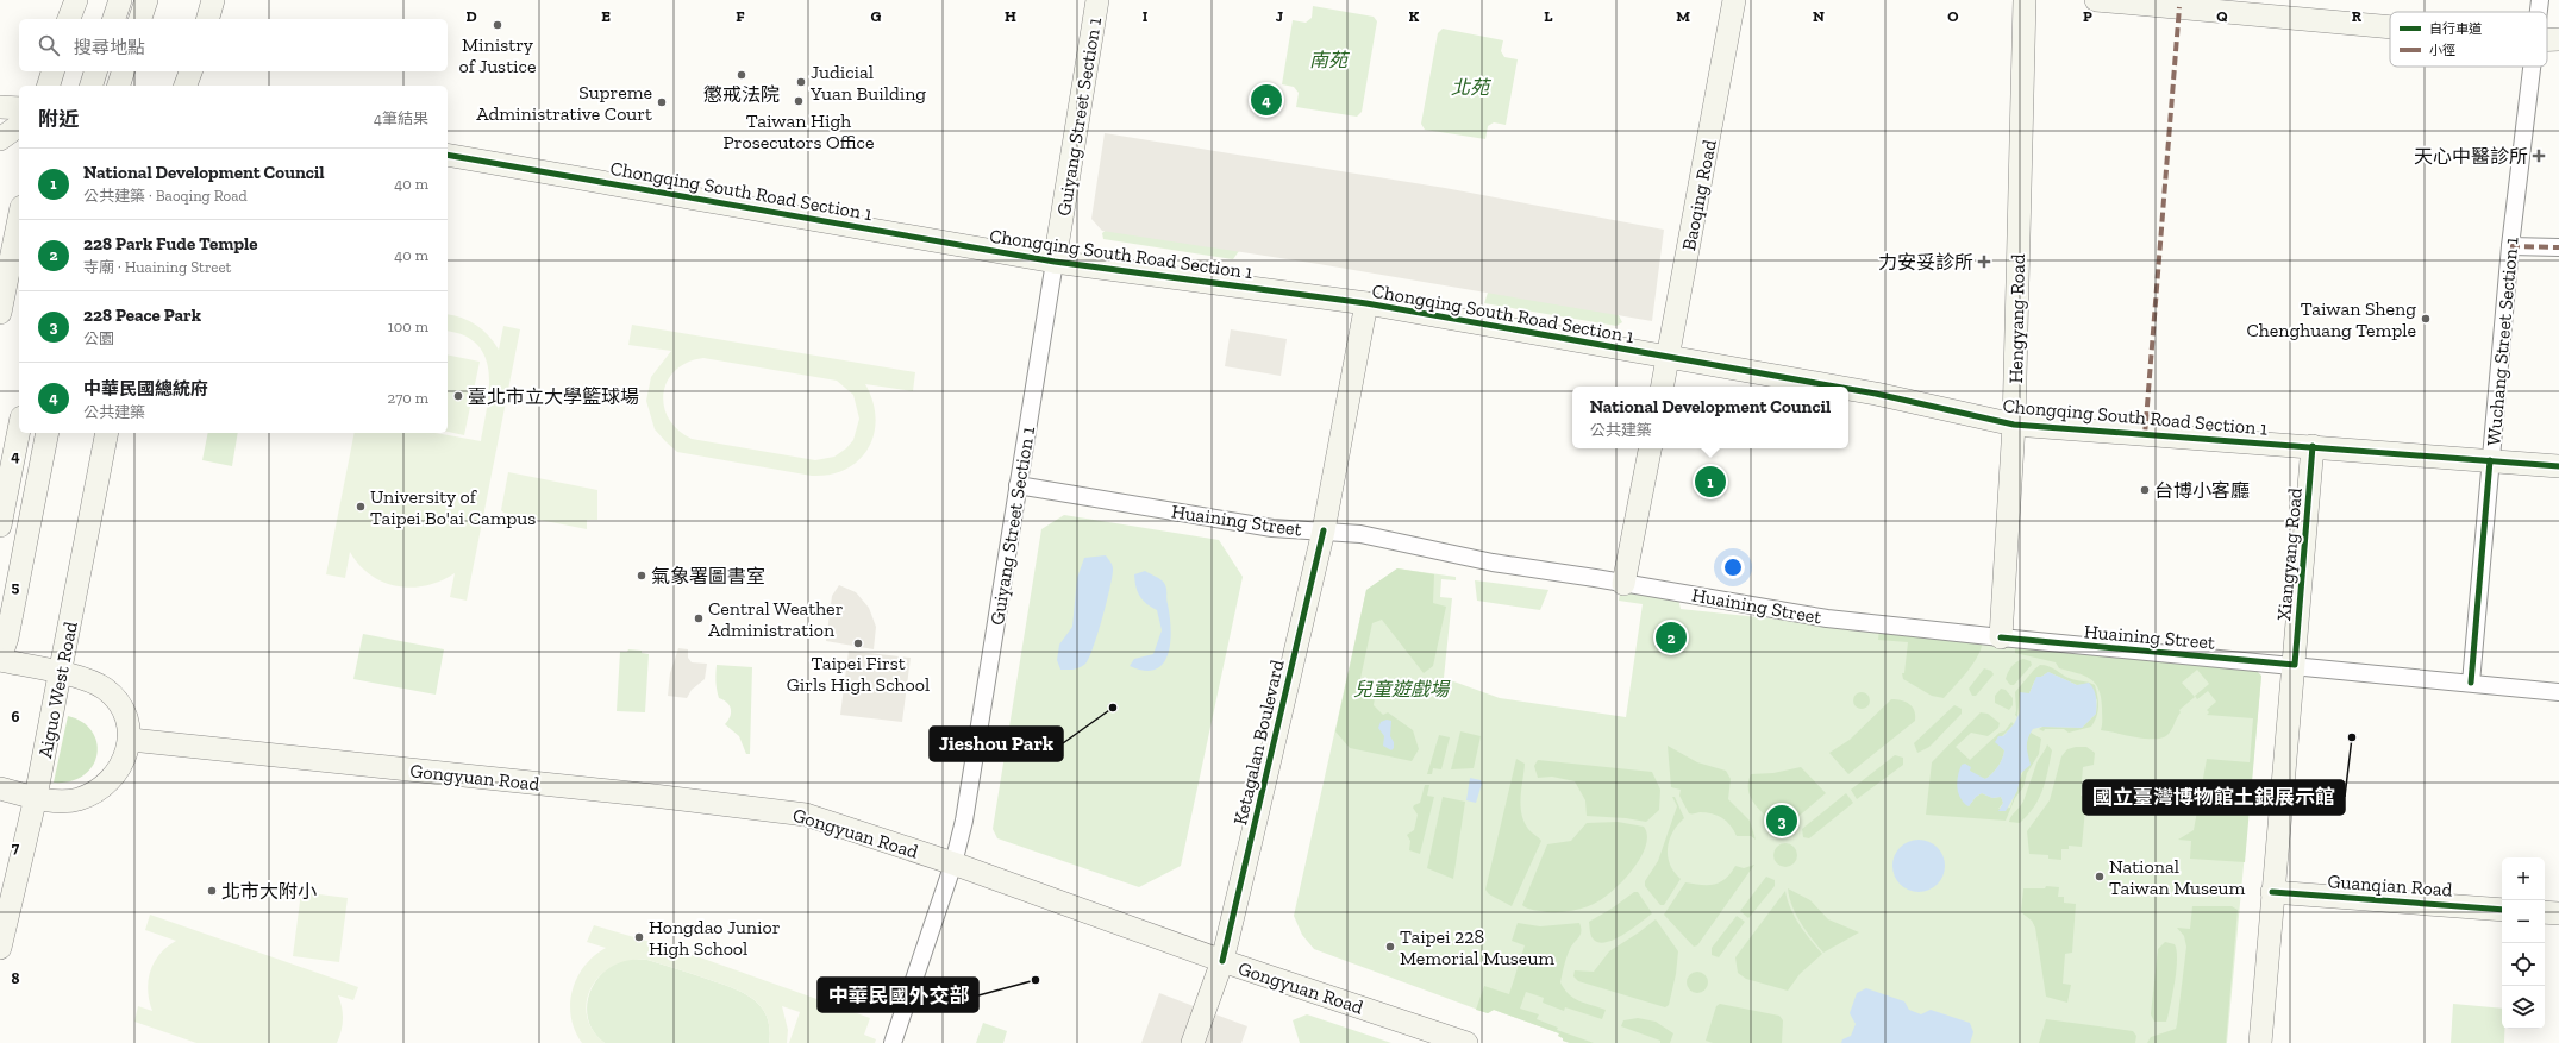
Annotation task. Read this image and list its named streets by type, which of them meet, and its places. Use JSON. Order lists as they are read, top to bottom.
{
  "streets": {
    "street": [
      "Guiyang Street Section 1",
      "Chongqing South Road Section 1",
      "Baoqing Road",
      "Hengyang Road",
      "Wuchang Street Section 1",
      "Huaining Street",
      "Xiangyang Road",
      "Aiguo West Road",
      "Ketagalan Boulevard",
      "Gongyuan Road",
      "Guanqian Road"
    ]
  },
  "crossings": [
    ["Guiyang Street Section 1", "Chongqing South Road Section 1"],
    ["Guiyang Street Section 1", "Huaining Street"],
    ["Guiyang Street Section 1", "Gongyuan Road"],
    ["Chongqing South Road Section 1", "Baoqing Road"],
    ["Chongqing South Road Section 1", "Hengyang Road"],
    ["Chongqing South Road Section 1", "Wuchang Street Section 1"],
    ["Chongqing South Road Section 1", "Xiangyang Road"],
    ["Chongqing South Road Section 1", "Ketagalan Boulevard"],
    ["Hengyang Road", "Huaining Street"],
    ["Wuchang Street Section 1", "Huaining Street"],
    ["Huaining Street", "Xiangyang Road"],
    ["Huaining Street", "Ketagalan Boulevard"],
    ["Xiangyang Road", "Guanqian Road"],
    ["Ketagalan Boulevard", "Gongyuan Road"]
  ],
  "parks": ["南苑", "北苑", "兒童遊戲場"],
  "places": {
    "other": [
      "Ministry of Justice",
      "懲戒法院",
      "Judicial Yuan Building",
      "Taiwan High Prosecutors Office",
      "Supreme Administrative Court",
      "Taiwan Sheng Chenghuang Temple",
      "臺北市立大學籃球場",
      "台博小客廳",
      "University of Taipei Bo'ai Campus",
      "氣象署圖書室",
      "Central Weather Administration",
      "Taipei First Girls High School",
      "Jieshou Park",
      "國立臺灣博物館土銀展示館",
      "National Taiwan Museum",
      "北市大附小",
      "Hongdao Junior High School",
      "Taipei 228 Memorial Museum",
      "中華民國外交部"
    ],
    "health": ["天心中醫診所", "力安妥診所"]
  },
  "legend": ["自行車道", "小徑"],
  "page": {
    "search": "搜尋地點",
    "pins": [
      "4",
      "1",
      "2",
      "3"
    ],
    "heading": ["附近", "4筆結果"],
    "list": [
      {
        "mark": "1",
        "name": "National Development Council",
        "note": "公共建築 · Baoqing Road",
        "value": "40 m"
      },
      {
        "mark": "2",
        "name": "228 Park Fude Temple",
        "note": "寺廟 · Huaining Street",
        "value": "40 m"
      },
      {
        "mark": "3",
        "name": "228 Peace Park",
        "note": "公園",
        "value": "100 m"
      },
      {
        "mark": "4",
        "name": "中華民國總統府",
        "note": "公共建築",
        "value": "270 m"
      }
    ],
    "popup": ["National Development Council", "公共建築"],
    "map_buttons": ["+", "−"]
  },
  "grid": {
    "columns": [
      "D",
      "E",
      "F",
      "G",
      "H",
      "I",
      "J",
      "K",
      "L",
      "M",
      "N",
      "O",
      "P",
      "Q",
      "R"
    ],
    "rows": [
      "4",
      "5",
      "6",
      "7",
      "8"
    ]
  }
}
